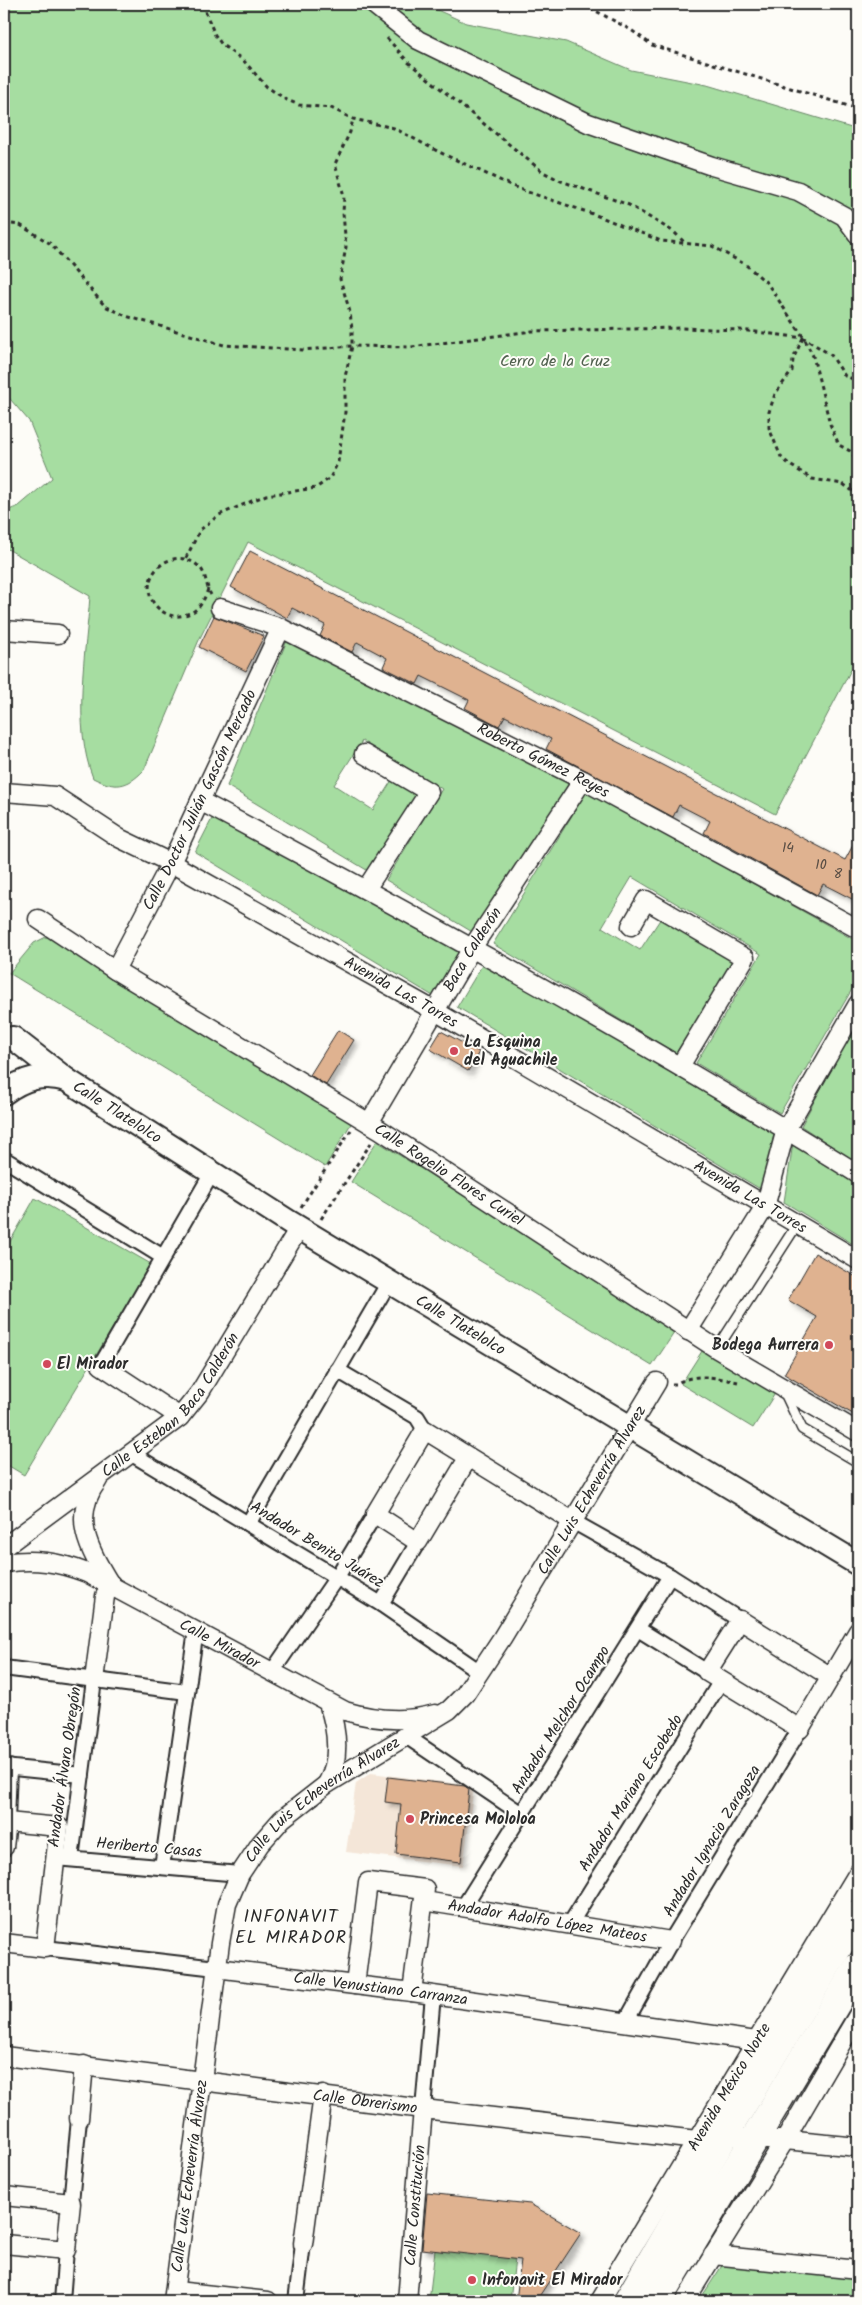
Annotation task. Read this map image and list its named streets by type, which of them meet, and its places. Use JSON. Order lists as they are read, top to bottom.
{
  "streets": {
    "main road": ["Avenida México Norte"],
    "street": [
      "Roberto Gómez Reyes",
      "Calle Doctor Julián Gascón Mercado",
      "Baca Calderón",
      "Avenida Las Torres",
      "Calle Tlatelolco",
      "Calle Rogelio Flores Curiel",
      "Calle Esteban Baca Calderón",
      "Calle Luis Echeverría Álvarez",
      "Andador Benito Juárez",
      "Calle Mirador",
      "Andador Melchor Ocampo",
      "Andador Álvaro Obregón",
      "Andador Mariano Escobedo",
      "Andador Ignacio Zaragoza",
      "Heriberto Casas",
      "Andador Adolfo López Mateos",
      "Calle Venustiano Carranza",
      "Calle Obrerismo",
      "Calle Constitución"
    ]
  },
  "crossings": [
    ["Roberto Gómez Reyes", "Calle Doctor Julián Gascón Mercado"],
    ["Roberto Gómez Reyes", "Baca Calderón"],
    ["Calle Doctor Julián Gascón Mercado", "Avenida Las Torres"],
    ["Calle Doctor Julián Gascón Mercado", "Calle Rogelio Flores Curiel"],
    ["Baca Calderón", "Avenida Las Torres"],
    ["Baca Calderón", "Calle Rogelio Flores Curiel"],
    ["Calle Tlatelolco", "Calle Esteban Baca Calderón"],
    ["Calle Tlatelolco", "Calle Luis Echeverría Álvarez"],
    ["Calle Esteban Baca Calderón", "Andador Benito Juárez"],
    ["Calle Esteban Baca Calderón", "Calle Mirador"],
    ["Calle Luis Echeverría Álvarez", "Andador Benito Juárez"],
    ["Calle Luis Echeverría Álvarez", "Calle Mirador"],
    ["Calle Luis Echeverría Álvarez", "Heriberto Casas"],
    ["Calle Luis Echeverría Álvarez", "Calle Venustiano Carranza"],
    ["Calle Luis Echeverría Álvarez", "Calle Obrerismo"],
    ["Andador Melchor Ocampo", "Andador Adolfo López Mateos"],
    ["Andador Álvaro Obregón", "Heriberto Casas"],
    ["Andador Mariano Escobedo", "Andador Adolfo López Mateos"],
    ["Andador Ignacio Zaragoza", "Andador Adolfo López Mateos"],
    ["Andador Ignacio Zaragoza", "Calle Venustiano Carranza"],
    ["Calle Venustiano Carranza", "Avenida México Norte"],
    ["Avenida México Norte", "Calle Obrerismo"],
    ["Calle Obrerismo", "Calle Constitución"]
  ],
  "districts": ["INFONAVIT EL MIRADOR"],
  "parks": ["Cerro de la Cruz"],
  "places": [
    "La Esquina del Aguachile",
    "Bodega Aurrera",
    "El Mirador",
    "Princesa Mololoa",
    "Infonavit El Mirador"
  ],
  "house_numbers": ["14", "10", "8"]
}
